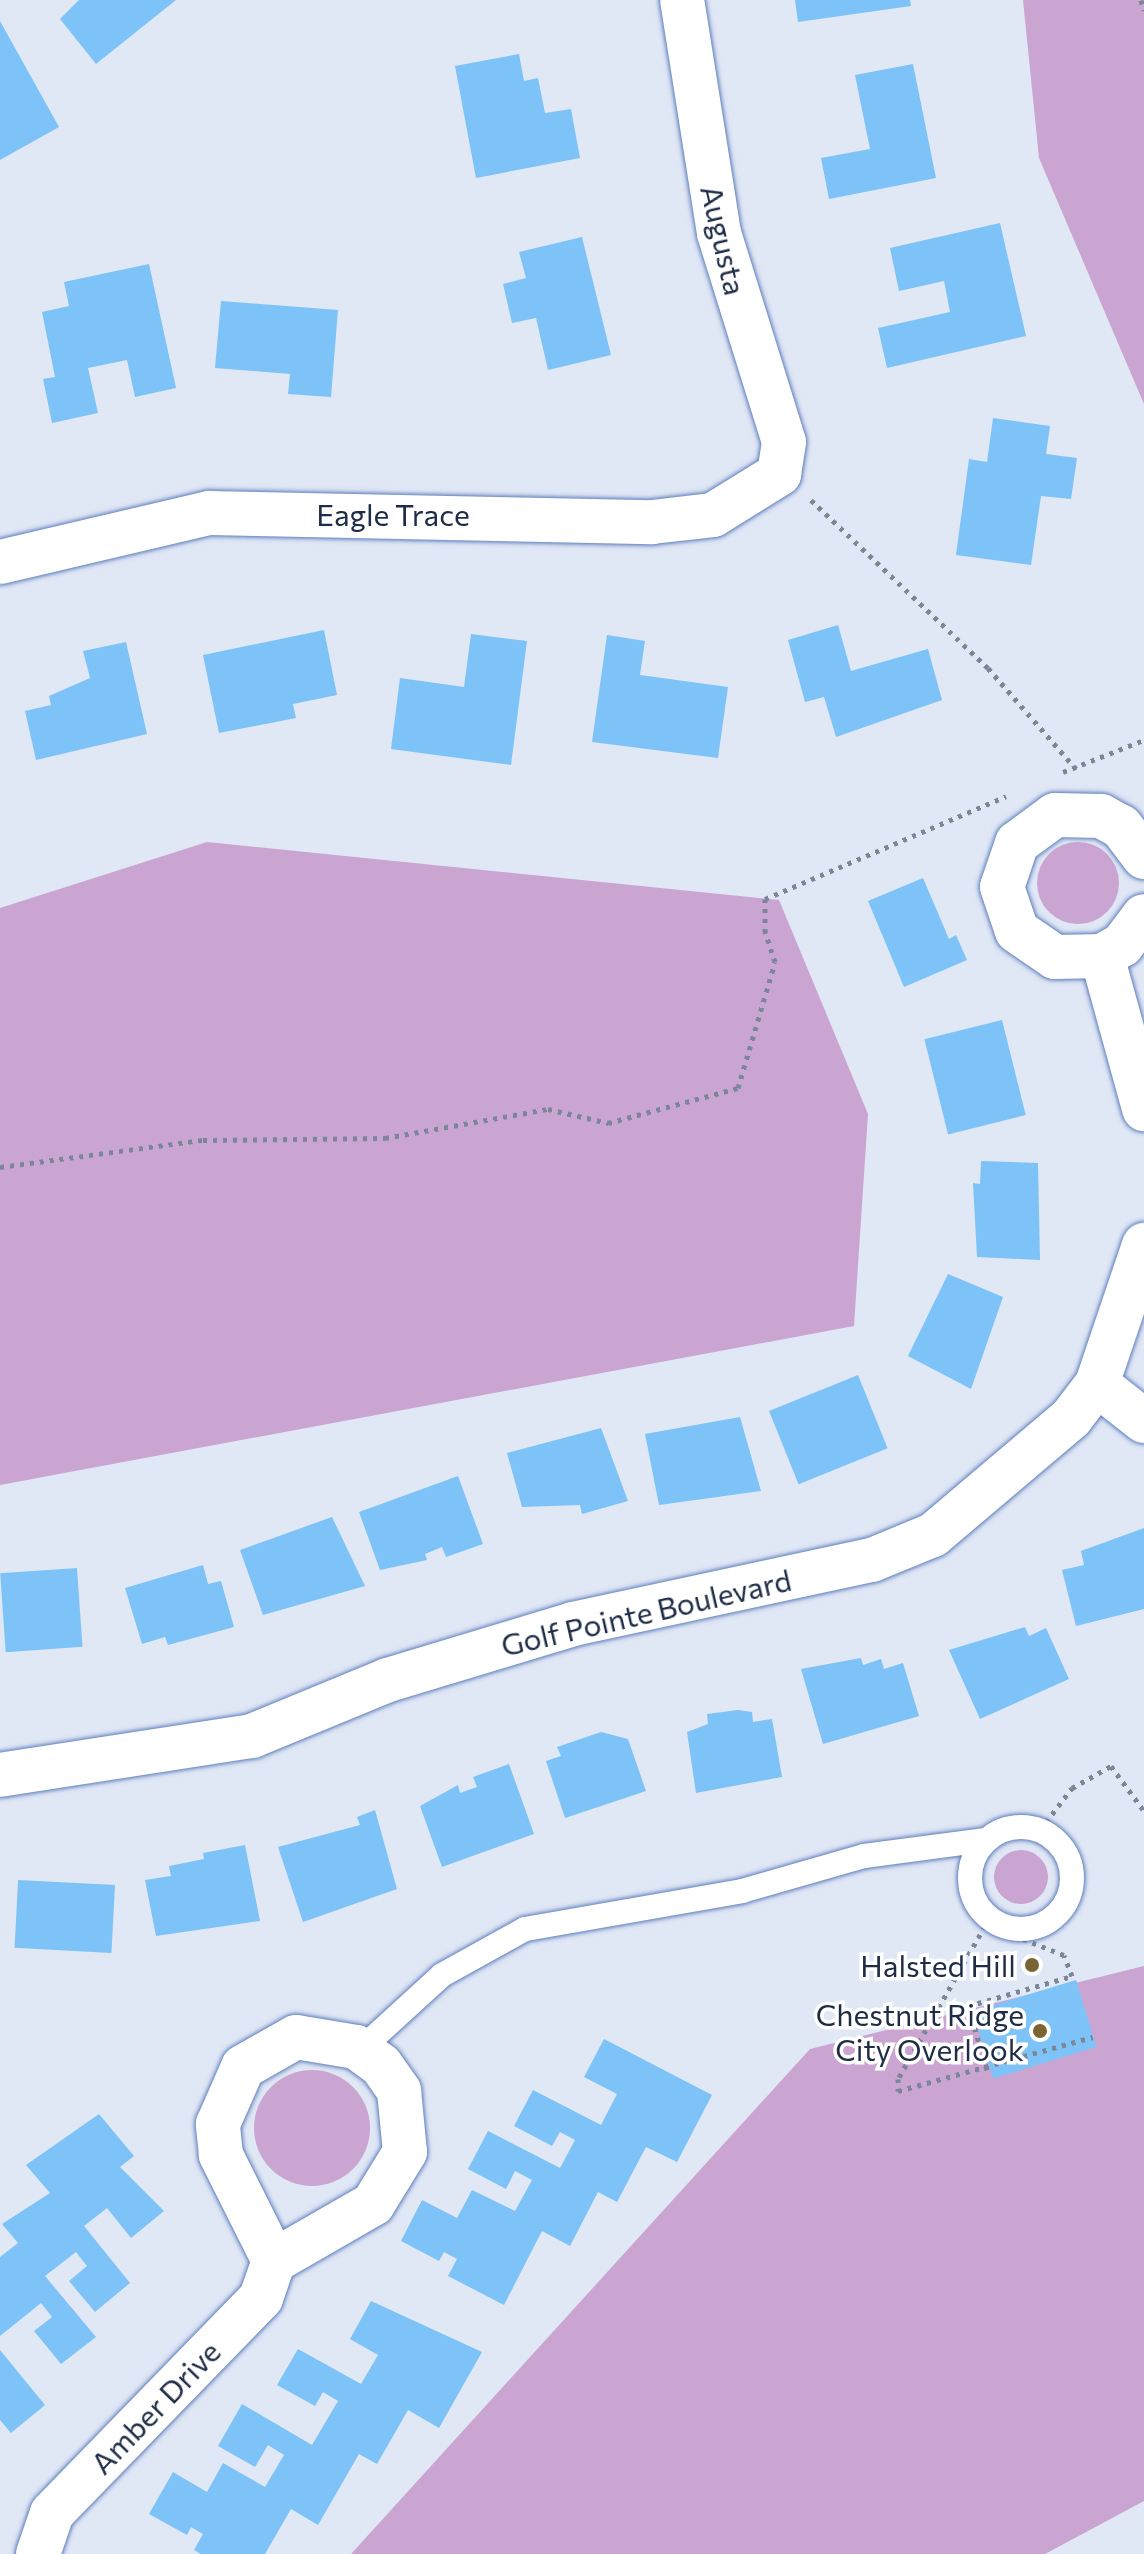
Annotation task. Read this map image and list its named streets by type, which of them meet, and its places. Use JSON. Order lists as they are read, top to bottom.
{
  "streets": {
    "street": [
      "Augusta",
      "Eagle Trace",
      "Golf Pointe Boulevard",
      "Amber Drive"
    ]
  },
  "crossings": [
    ["Augusta", "Eagle Trace"]
  ],
  "places": ["Halsted Hill", "Chestnut Ridge City Overlook"]
}
